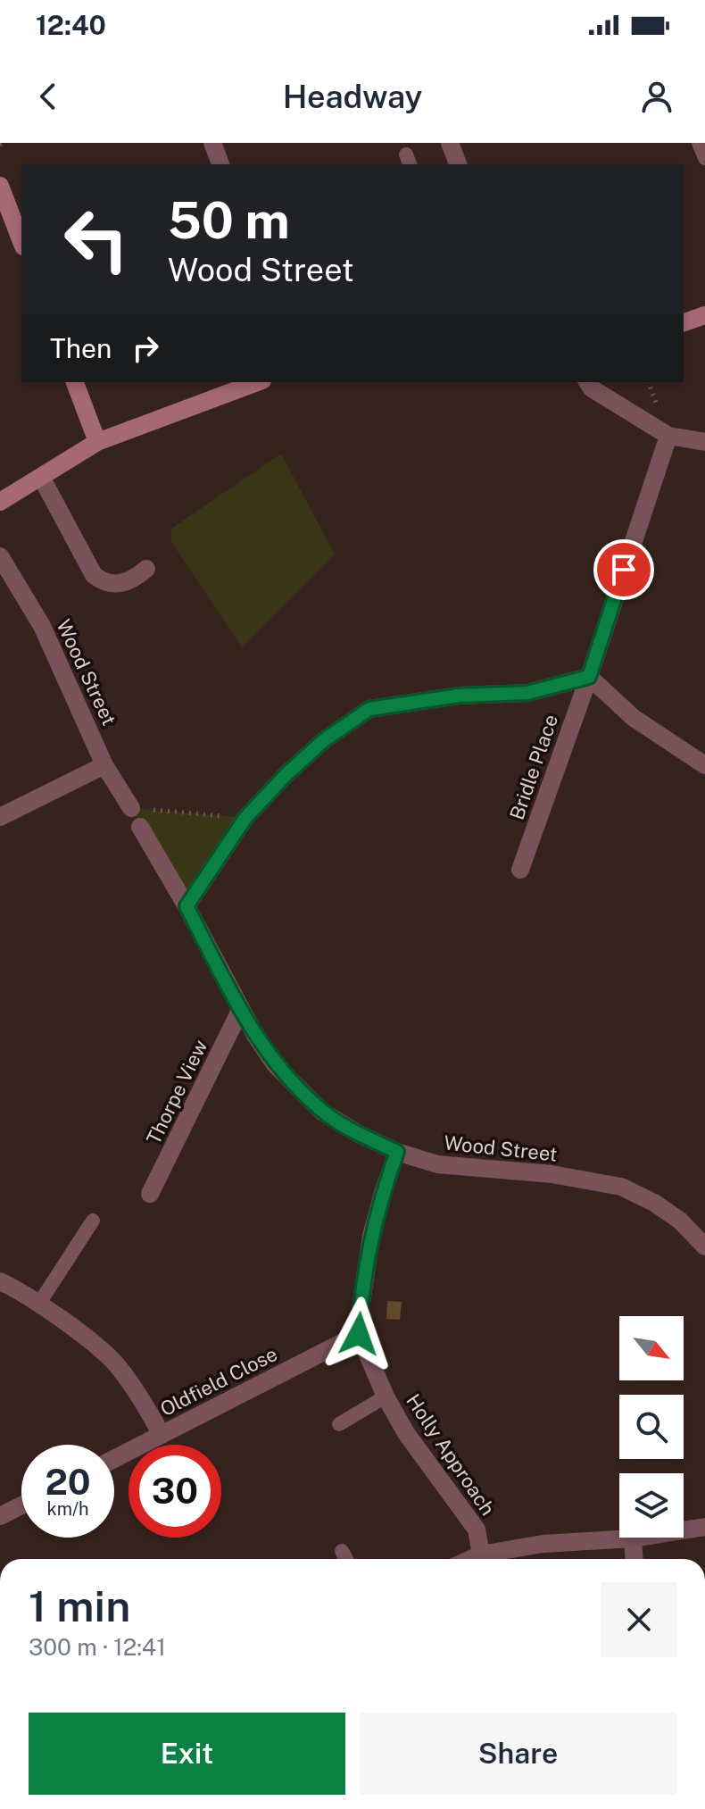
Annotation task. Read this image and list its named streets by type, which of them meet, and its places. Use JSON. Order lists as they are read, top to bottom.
{
  "streets": {
    "street": [
      "Wood Street",
      "Bridle Place",
      "Thorpe View",
      "Oldfield Close",
      "Holly Approach"
    ]
  },
  "crossings": [
    ["Wood Street", "Thorpe View"],
    ["Wood Street", "Holly Approach"],
    ["Oldfield Close", "Holly Approach"]
  ],
  "north": "bottom right",
  "page": {
    "status": "12:40",
    "header": "Headway",
    "turn": ["50 m", "Wood Street"],
    "then": "Then",
    "speed": "20 km/h",
    "limit": "30",
    "heading": ["1 min", "300 m · 12:41"],
    "buttons": ["Exit", "Share"]
  }
}
